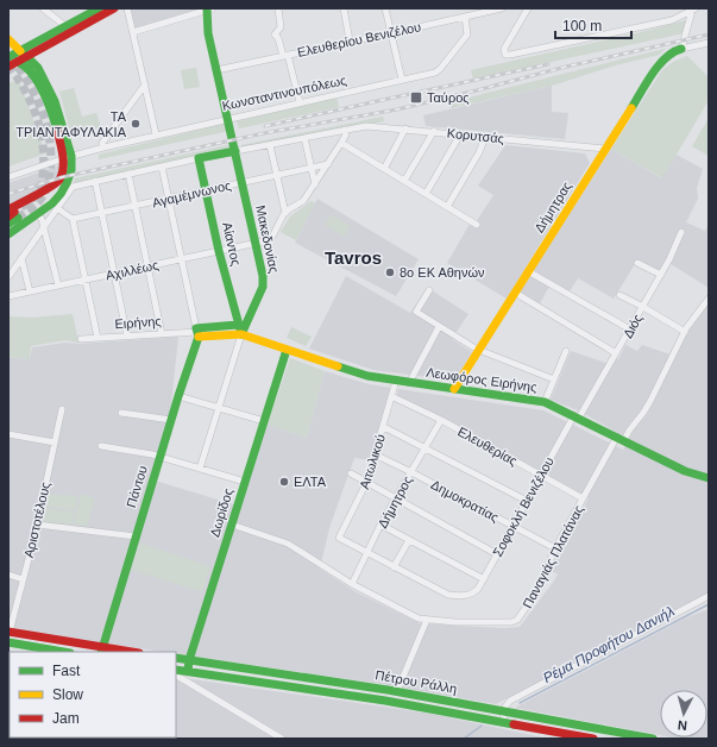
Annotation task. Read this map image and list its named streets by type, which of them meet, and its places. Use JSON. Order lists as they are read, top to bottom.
{
  "streets": {
    "street": [
      "Ελευθερίου Βενιζέλου",
      "Κωνσταντινουπόλεως",
      "Κορυτσάς",
      "Αγαμέμνωνος",
      "Δήμητρας",
      "Μακεδονίας",
      "Αίαντος",
      "Αχιλλέως",
      "Ειρήνης",
      "Διός",
      "Λεωφόρος Ειρήνης",
      "Ελευθερίας",
      "Αιτωλικού",
      "Πάντου",
      "Δημοκρατίας",
      "Δήμητρος",
      "Σοφοκλή Βενιζέλου",
      "Δωρίδος",
      "Αριστοτέλους",
      "Παναγιάς Πλατάνας",
      "Πέτρου Ράλλη"
    ]
  },
  "crossings": [
    ["Ελευθερίου Βενιζέλου", "Κωνσταντινουπόλεως"],
    ["Ελευθερίου Βενιζέλου", "Μακεδονίας"],
    ["Κωνσταντινουπόλεως", "Μακεδονίας"],
    ["Κορυτσάς", "Δήμητρας"],
    ["Αγαμέμνωνος", "Μακεδονίας"],
    ["Αγαμέμνωνος", "Αίαντος"],
    ["Δήμητρας", "Λεωφόρος Ειρήνης"],
    ["Μακεδονίας", "Αίαντος"],
    ["Μακεδονίας", "Αχιλλέως"],
    ["Μακεδονίας", "Ειρήνης"],
    ["Μακεδονίας", "Λεωφόρος Ειρήνης"],
    ["Αίαντος", "Αχιλλέως"],
    ["Αίαντος", "Ειρήνης"],
    ["Αίαντος", "Λεωφόρος Ειρήνης"],
    ["Ειρήνης", "Λεωφόρος Ειρήνης"],
    ["Ειρήνης", "Πάντου"],
    ["Διός", "Λεωφόρος Ειρήνης"],
    ["Διός", "Σοφοκλή Βενιζέλου"],
    ["Λεωφόρος Ειρήνης", "Αιτωλικού"],
    ["Λεωφόρος Ειρήνης", "Σοφοκλή Βενιζέλου"],
    ["Λεωφόρος Ειρήνης", "Δωρίδος"],
    ["Λεωφόρος Ειρήνης", "Παναγιάς Πλατάνας"],
    ["Ελευθερίας", "Αιτωλικού"],
    ["Ελευθερίας", "Δήμητρος"],
    ["Ελευθερίας", "Σοφοκλή Βενιζέλου"],
    ["Ελευθερίας", "Παναγιάς Πλατάνας"],
    ["Αιτωλικού", "Δημοκρατίας"],
    ["Αιτωλικού", "Δήμητρος"],
    ["Δημοκρατίας", "Δήμητρος"],
    ["Δημοκρατίας", "Σοφοκλή Βενιζέλου"],
    ["Δημοκρατίας", "Παναγιάς Πλατάνας"],
    ["Δωρίδος", "Πέτρου Ράλλη"]
  ],
  "districts": ["Tavros"],
  "water": ["Ρέμα Προφήτου Δανιήλ"],
  "places": {
    "transit": ["Ταύρος"],
    "other": ["ΤΑ ΤΡΙΑΝΤΑΦΥΛΑΚΙΑ", "8ο ΕΚ Αθηνών", "ΕΛΤΑ"]
  },
  "legend": ["Fast", "Slow", "Jam"],
  "scale_bar": "100 m",
  "north": "bottom"
}
